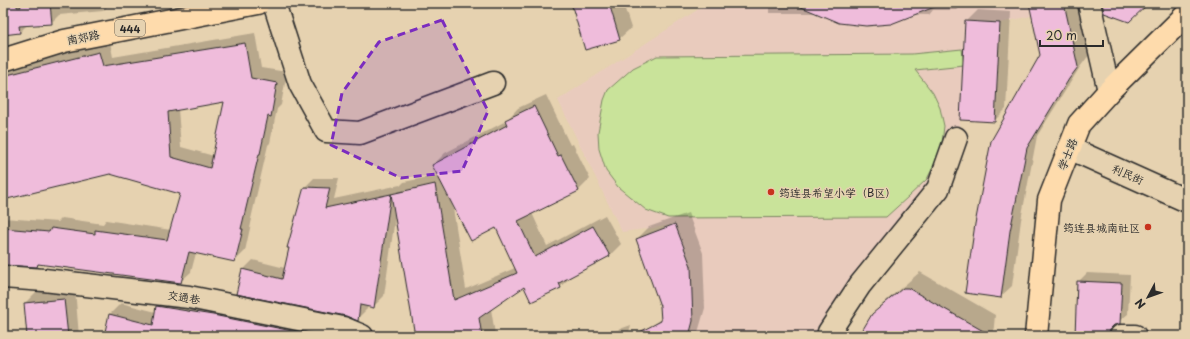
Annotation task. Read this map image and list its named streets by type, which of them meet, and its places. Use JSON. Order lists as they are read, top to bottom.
{
  "streets": {
    "main road": ["444", "南郊路", "学士路"],
    "street": ["利民街", "交通巷"]
  },
  "crossings": [
    ["学士路", "利民街"]
  ],
  "places": ["筠连县希望小学（B区）", "筠连县城南社区"],
  "scale_bar": "20 m",
  "north": "bottom left"
}
